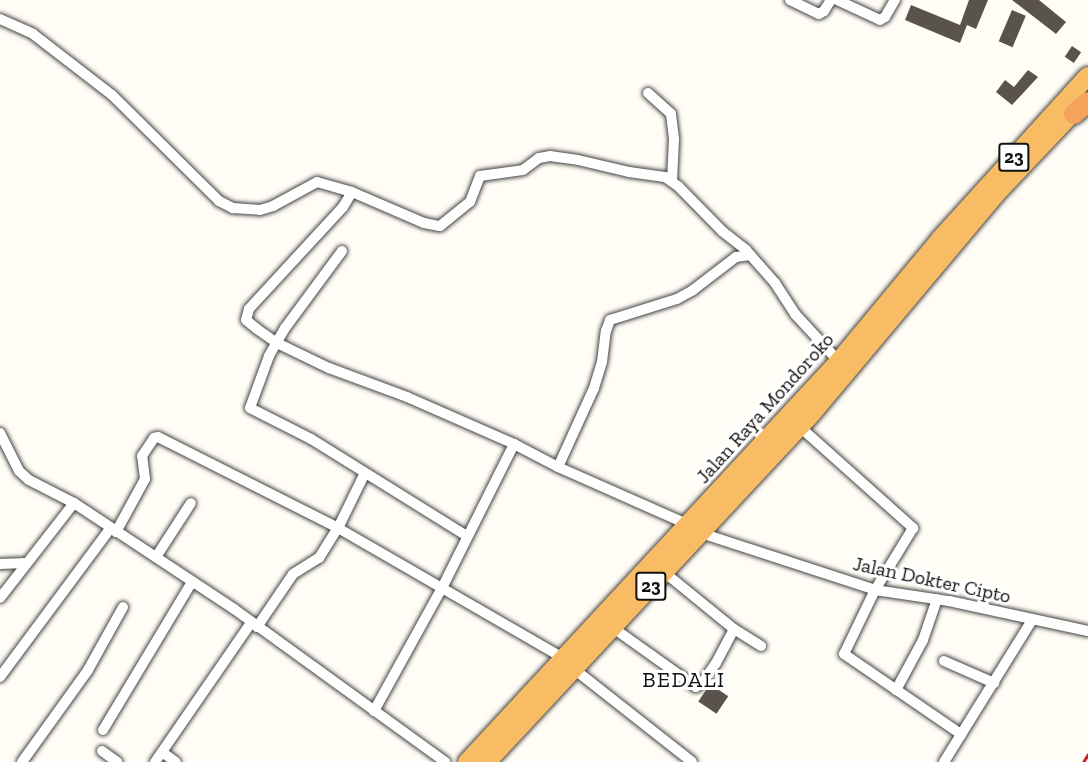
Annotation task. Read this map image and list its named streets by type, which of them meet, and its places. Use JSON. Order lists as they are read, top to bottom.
{
  "streets": {
    "highway": ["23", "Jalan Raya Mondoroko"],
    "street": ["Jalan Dokter Cipto"]
  },
  "crossings": [
    ["Jalan Raya Mondoroko", "Jalan Dokter Cipto"]
  ],
  "districts": ["BEDALI"]
}
